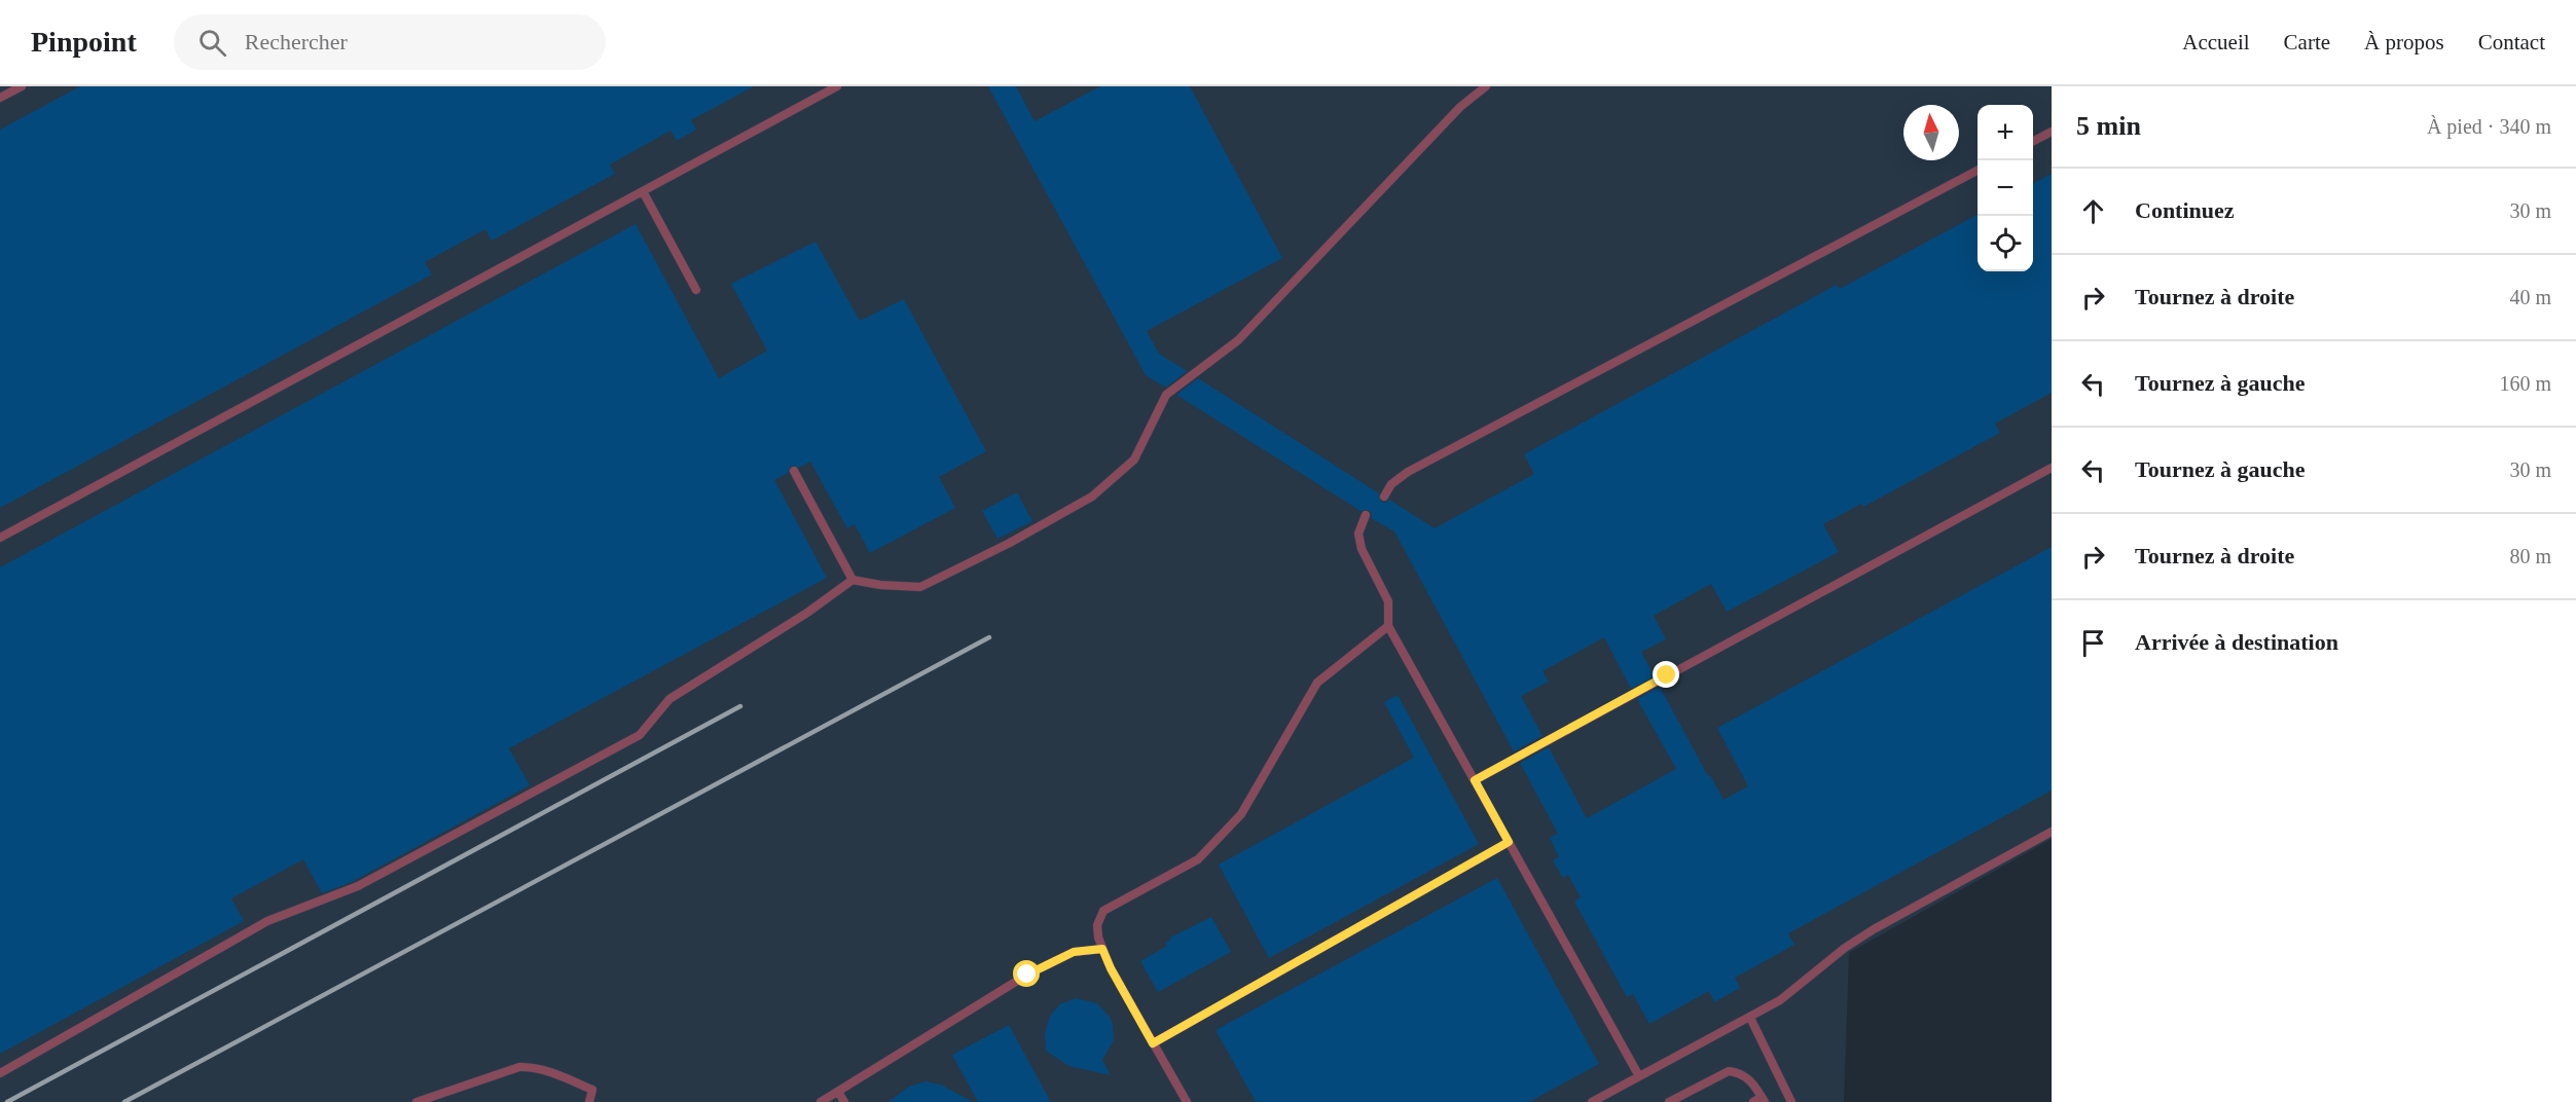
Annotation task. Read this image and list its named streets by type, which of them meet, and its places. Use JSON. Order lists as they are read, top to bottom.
{
  "north": "top",
  "page": {
    "header": "Pinpoint",
    "search": "Rechercher",
    "nav": [
      "Accueil",
      "Carte",
      "À propos",
      "Contact"
    ],
    "heading": ["5 min", "À pied · 340 m"],
    "map_buttons": ["+", "−"],
    "list": [
      ["Continuez", "30 m"],
      ["Tournez à droite", "40 m"],
      ["Tournez à gauche", "160 m"],
      ["Tournez à gauche", "30 m"],
      ["Tournez à droite", "80 m"],
      "Arrivée à destination"
    ]
  }
}
